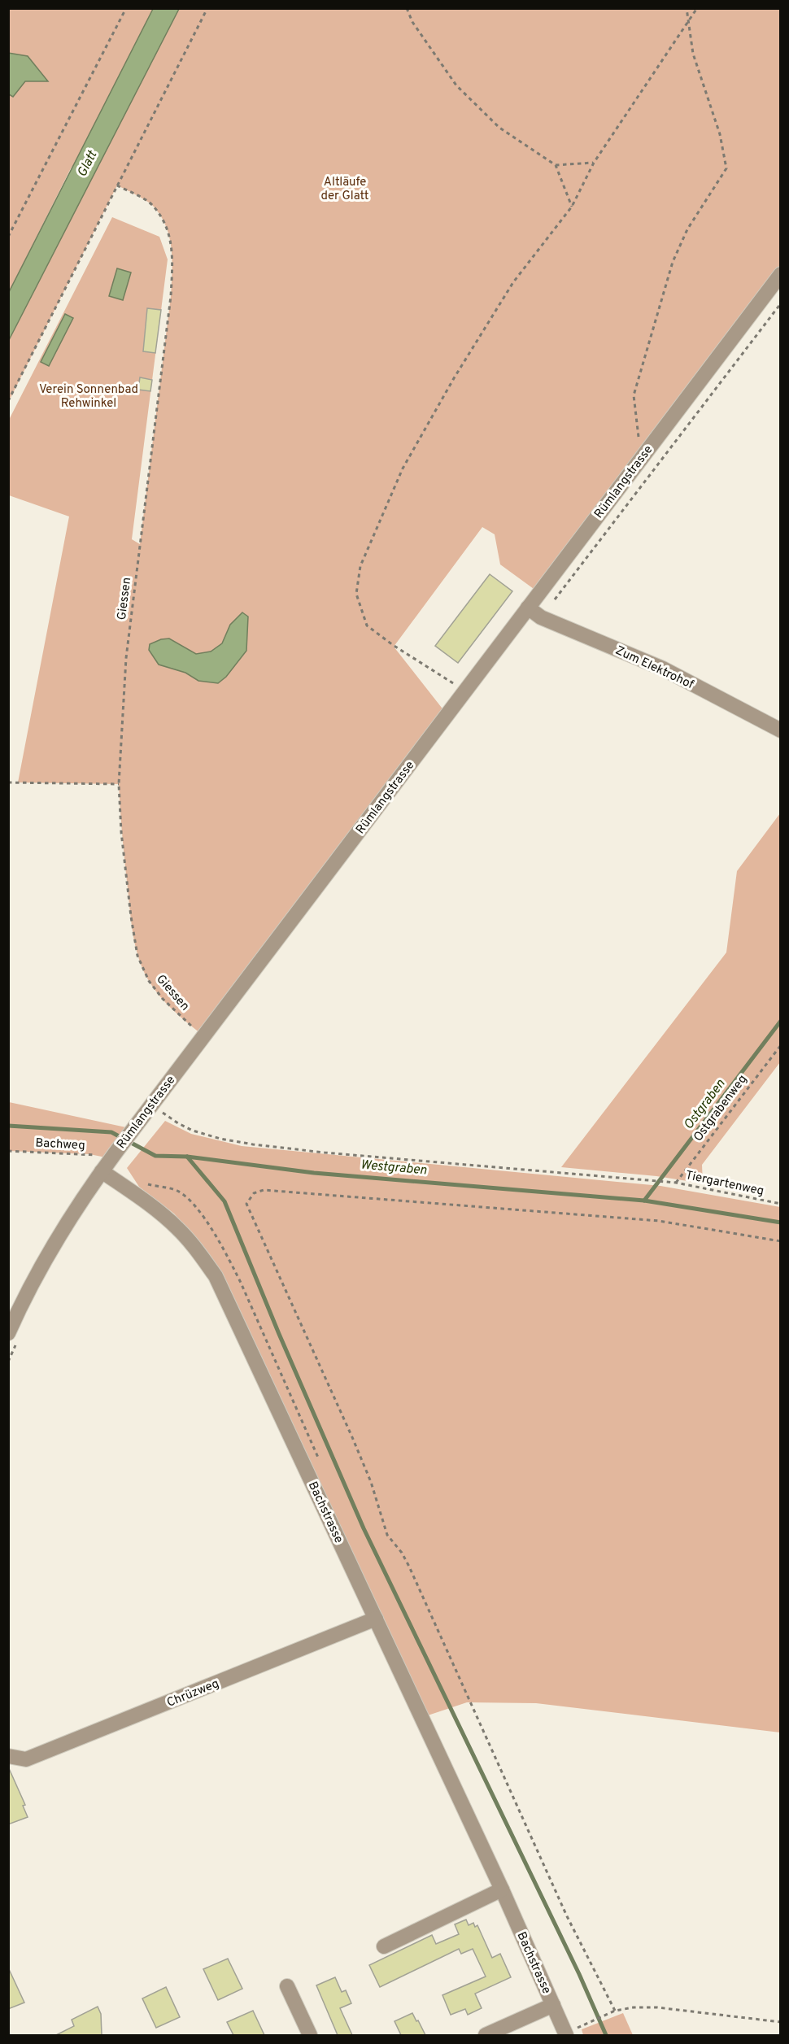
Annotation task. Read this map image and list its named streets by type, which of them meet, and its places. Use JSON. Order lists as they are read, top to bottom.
{
  "streets": {
    "street": [
      "Rümlangstrasse",
      "Zum Elektrohof",
      "Bachstrasse",
      "Chrüzweg"
    ],
    "path": [
      "Giessen",
      "Ostgrabenweg",
      "Bachweg",
      "Tiergartenweg"
    ]
  },
  "crossings": [
    ["Rümlangstrasse", "Zum Elektrohof"],
    ["Rümlangstrasse", "Bachweg"],
    ["Rümlangstrasse", "Bachstrasse"],
    ["Ostgrabenweg", "Tiergartenweg"],
    ["Bachweg", "Bachstrasse"],
    ["Bachstrasse", "Chrüzweg"]
  ],
  "water": ["Glatt", "Ostgraben", "Westgraben"],
  "parks": ["Altläufe der Glatt", "Verein Sonnenbad Rehwinkel"]
}
